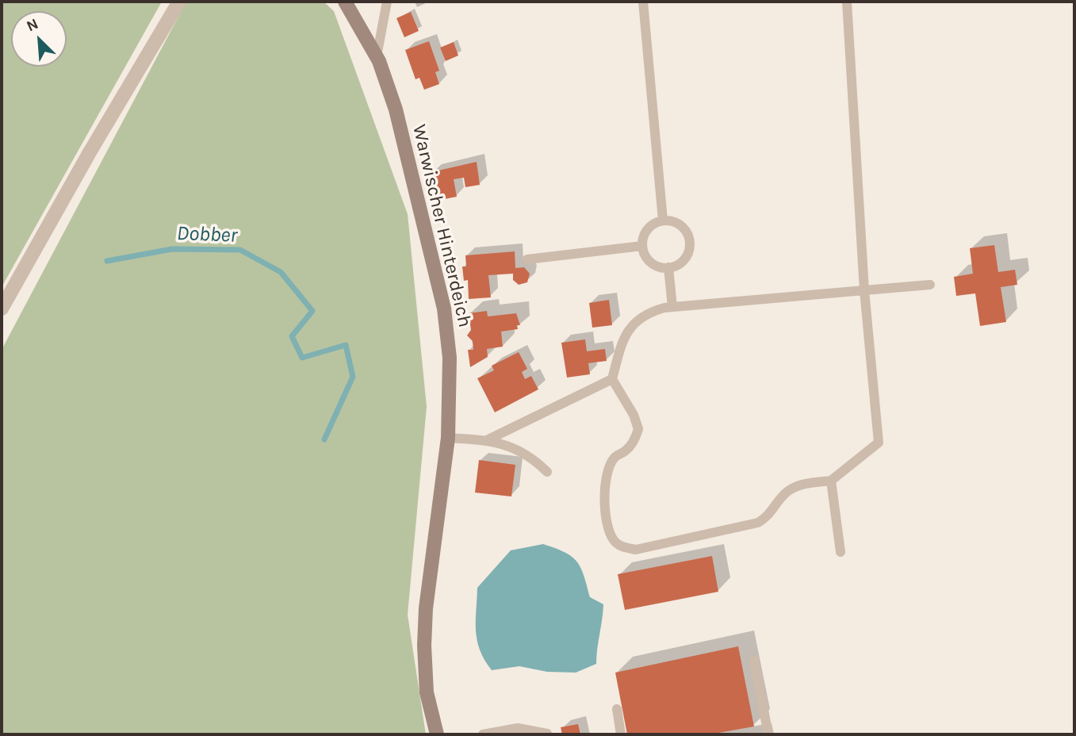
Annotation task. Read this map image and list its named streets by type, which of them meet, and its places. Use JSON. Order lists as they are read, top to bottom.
{
  "streets": {
    "street": ["Warwischer Hinterdeich"]
  },
  "water": ["Dobber"],
  "north": "top left"
}
